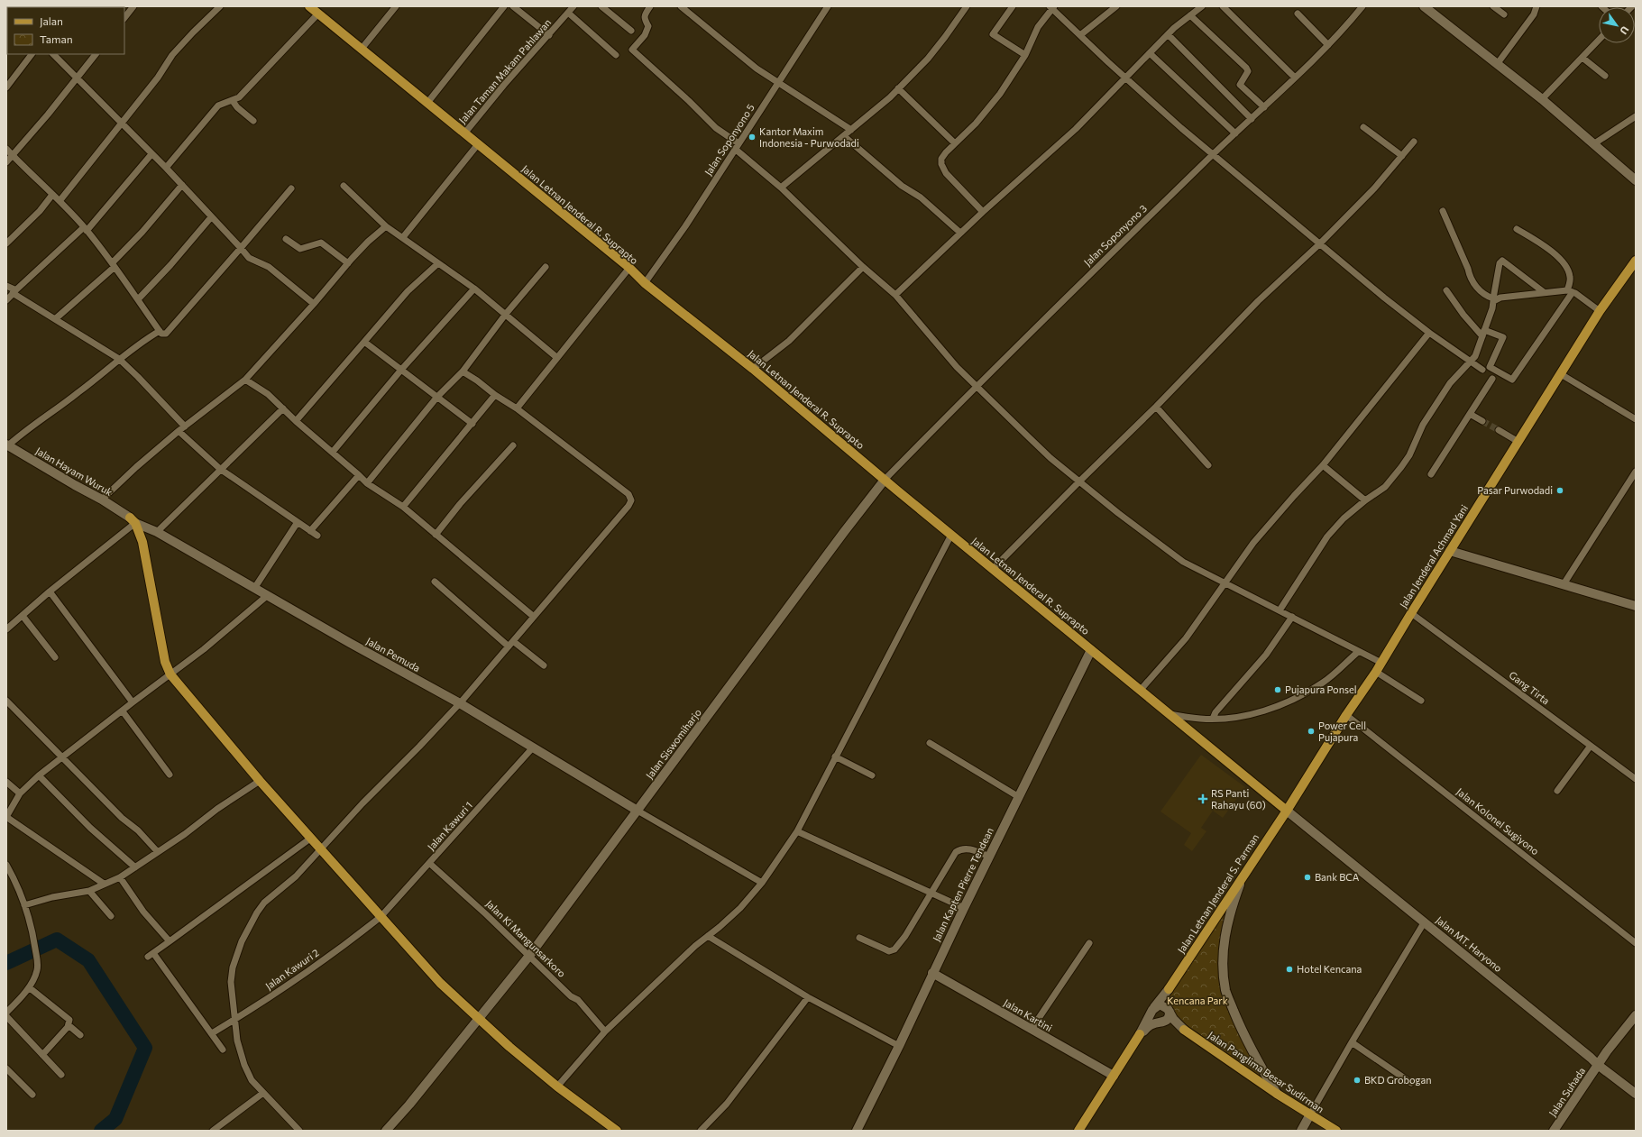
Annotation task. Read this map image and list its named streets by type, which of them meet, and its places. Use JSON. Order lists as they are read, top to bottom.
{
  "streets": {
    "main road": [
      "Jalan Letnan Jenderal R. Suprapto",
      "Jalan Hayam Wuruk",
      "Jalan Jenderal Achmad Yani",
      "Jalan Pemuda",
      "Jalan Siswomiharjo",
      "Jalan Kapten Pierre Tendean",
      "Jalan Letnan Jenderal S. Parman",
      "Jalan MT. Haryono",
      "Jalan Kartini",
      "Jalan Panglima Besar Sudirman",
      "Jalan Suhada"
    ],
    "street": [
      "Jalan Taman Makam Pahlawan",
      "Jalan Soponyono 5",
      "Jalan Soponyono 3",
      "Gang Tirta",
      "Jalan Kolonel Sugiyono",
      "Jalan Kawuri 1",
      "Jalan Ki Mangunsarkoro",
      "Jalan Kawuri 2"
    ]
  },
  "crossings": [
    ["Jalan Taman Makam Pahlawan", "Jalan Letnan Jenderal R. Suprapto"],
    ["Jalan Soponyono 5", "Jalan Letnan Jenderal R. Suprapto"],
    ["Jalan Letnan Jenderal R. Suprapto", "Jalan Soponyono 3"],
    ["Jalan Letnan Jenderal R. Suprapto", "Jalan Jenderal Achmad Yani"],
    ["Jalan Letnan Jenderal R. Suprapto", "Jalan Siswomiharjo"],
    ["Jalan Letnan Jenderal R. Suprapto", "Jalan Kapten Pierre Tendean"],
    ["Jalan Letnan Jenderal R. Suprapto", "Jalan Letnan Jenderal S. Parman"],
    ["Jalan Letnan Jenderal R. Suprapto", "Jalan MT. Haryono"],
    ["Jalan Soponyono 3", "Jalan Siswomiharjo"],
    ["Jalan Hayam Wuruk", "Jalan Pemuda"],
    ["Jalan Jenderal Achmad Yani", "Gang Tirta"],
    ["Jalan Jenderal Achmad Yani", "Jalan Kolonel Sugiyono"],
    ["Jalan Jenderal Achmad Yani", "Jalan Letnan Jenderal S. Parman"],
    ["Jalan Jenderal Achmad Yani", "Jalan MT. Haryono"],
    ["Jalan Pemuda", "Jalan Siswomiharjo"],
    ["Jalan Pemuda", "Jalan Kawuri 1"],
    ["Jalan Siswomiharjo", "Jalan Ki Mangunsarkoro"],
    ["Jalan Kawuri 1", "Jalan Ki Mangunsarkoro"],
    ["Jalan Kawuri 1", "Jalan Kawuri 2"],
    ["Jalan Kapten Pierre Tendean", "Jalan Kartini"],
    ["Jalan Letnan Jenderal S. Parman", "Jalan MT. Haryono"],
    ["Jalan MT. Haryono", "Jalan Suhada"]
  ],
  "parks": ["Kencana Park"],
  "places": {
    "other": [
      "Kantor Maxim Indonesia - Purwodadi",
      "Pasar Purwodadi",
      "Pujapura Ponsel",
      "Power Cell Pujapura",
      "Bank BCA",
      "Hotel Kencana",
      "BKD Grobogan"
    ],
    "health": ["RS Panti Rahayu (60)"]
  },
  "legend": ["Jalan", "Taman"],
  "north": "bottom right"
}
